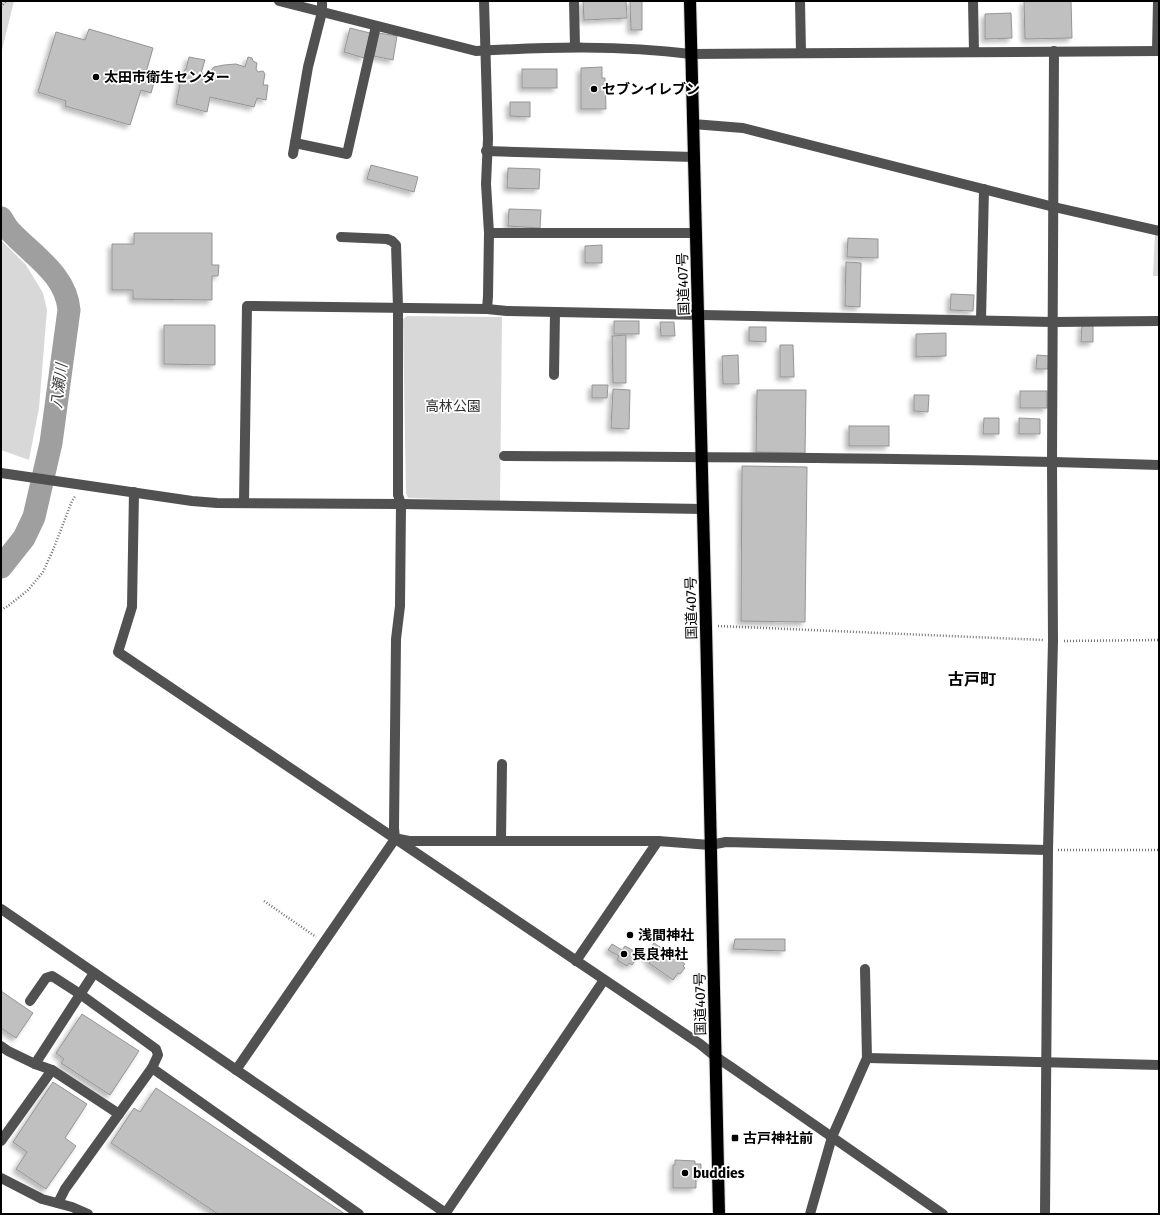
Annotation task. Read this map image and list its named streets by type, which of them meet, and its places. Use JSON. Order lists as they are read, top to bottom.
{
  "streets": {
    "highway": ["国道407号"]
  },
  "districts": ["古戸町"],
  "water": ["八瀬川"],
  "parks": ["高林公園"],
  "places": {
    "other": [
      "太田市衛生センター",
      "セブンイレブン",
      "浅間神社",
      "長良神社",
      "buddies"
    ],
    "transit": ["古戸神社前"]
  }
}
